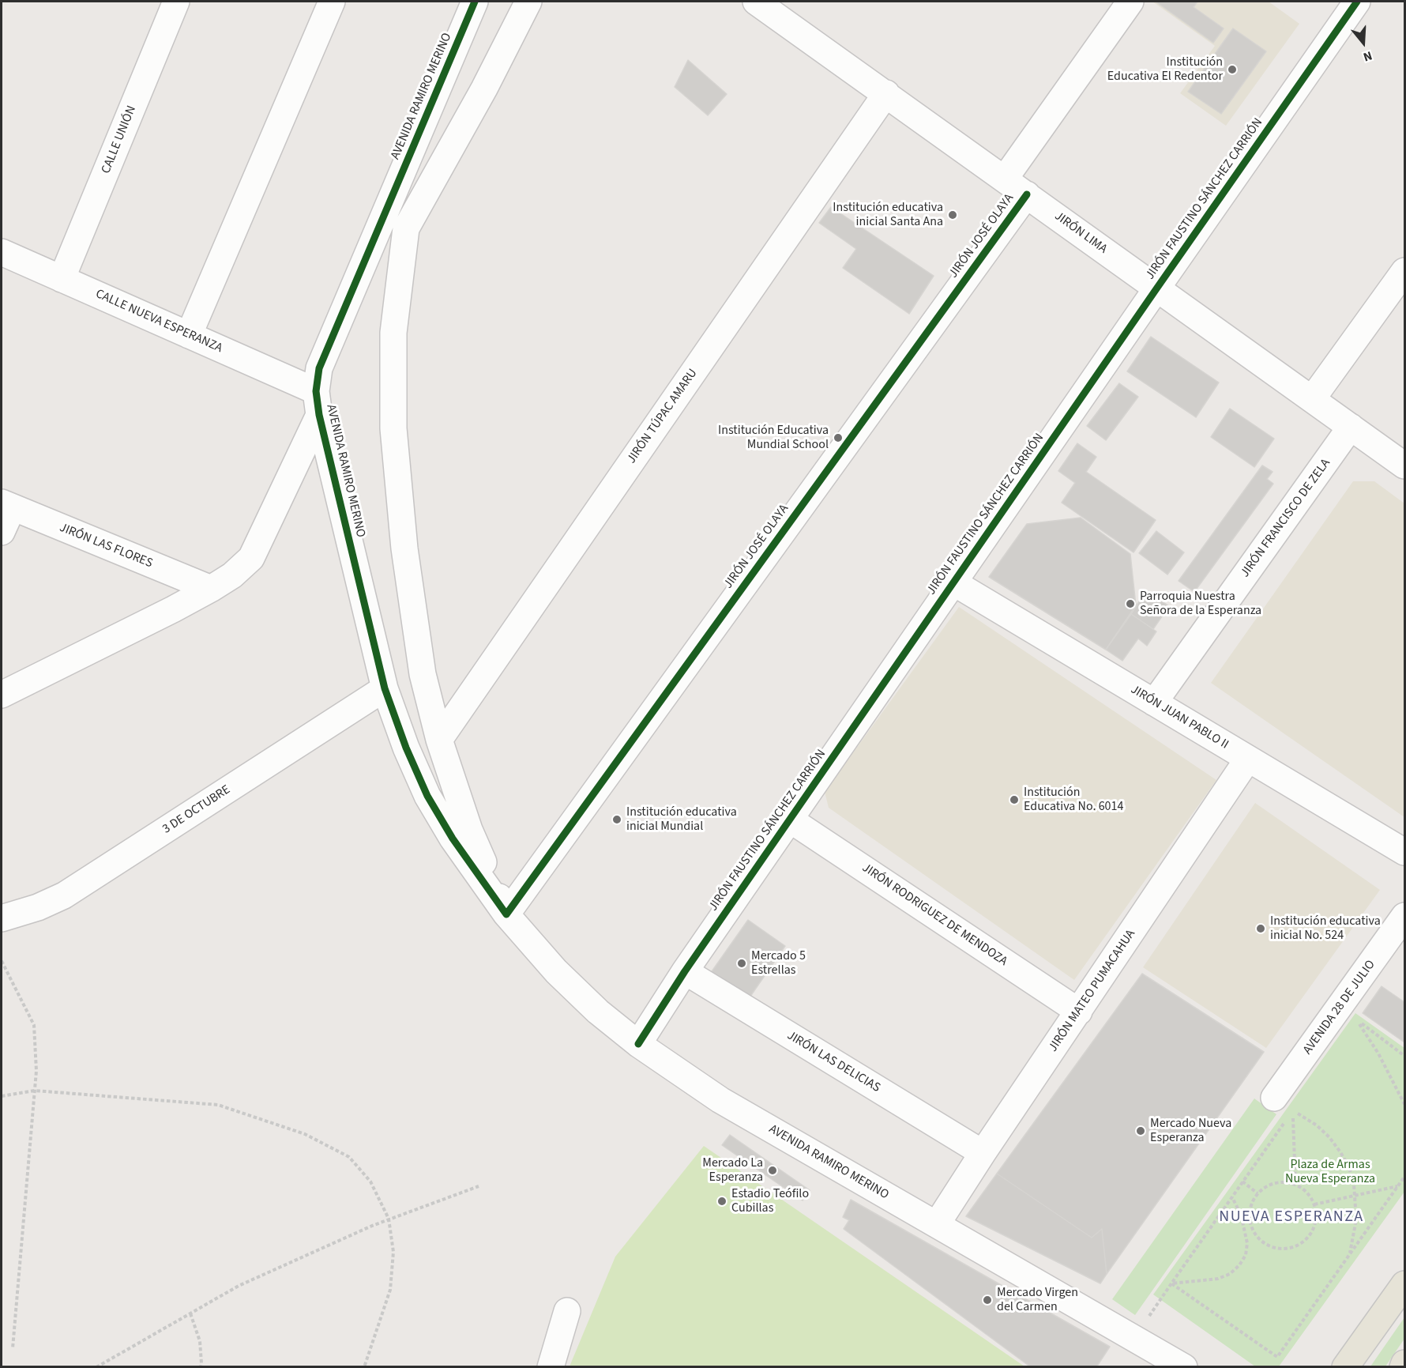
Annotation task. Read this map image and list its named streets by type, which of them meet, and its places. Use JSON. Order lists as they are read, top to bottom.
{
  "streets": {
    "street": [
      "AVENIDA RAMIRO MERINO",
      "CALLE UNIÓN",
      "JIRÓN FAUSTINO SÁNCHEZ CARRIÓN",
      "JIRÓN LIMA",
      "JIRÓN JOSÉ OLAYA",
      "CALLE NUEVA ESPERANZA",
      "JIRÓN TÚPAC AMARU",
      "JIRÓN FRANCISCO DE ZELA",
      "JIRÓN LAS FLORES",
      "JIRÓN JUAN PABLO II",
      "3 DE OCTUBRE",
      "JIRÓN RODRIGUEZ DE MENDOZA",
      "JIRÓN MATEO PUMACAHUA",
      "AVENIDA 28 DE JULIO",
      "JIRÓN LAS DELICIAS"
    ]
  },
  "crossings": [
    ["AVENIDA RAMIRO MERINO", "JIRÓN FAUSTINO SÁNCHEZ CARRIÓN"],
    ["AVENIDA RAMIRO MERINO", "JIRÓN JOSÉ OLAYA"],
    ["AVENIDA RAMIRO MERINO", "CALLE NUEVA ESPERANZA"],
    ["AVENIDA RAMIRO MERINO", "JIRÓN TÚPAC AMARU"],
    ["AVENIDA RAMIRO MERINO", "3 DE OCTUBRE"],
    ["AVENIDA RAMIRO MERINO", "JIRÓN MATEO PUMACAHUA"],
    ["CALLE UNIÓN", "CALLE NUEVA ESPERANZA"],
    ["JIRÓN FAUSTINO SÁNCHEZ CARRIÓN", "JIRÓN LIMA"],
    ["JIRÓN FAUSTINO SÁNCHEZ CARRIÓN", "JIRÓN JUAN PABLO II"],
    ["JIRÓN FAUSTINO SÁNCHEZ CARRIÓN", "JIRÓN RODRIGUEZ DE MENDOZA"],
    ["JIRÓN FAUSTINO SÁNCHEZ CARRIÓN", "JIRÓN LAS DELICIAS"],
    ["JIRÓN LIMA", "JIRÓN JOSÉ OLAYA"],
    ["JIRÓN LIMA", "JIRÓN TÚPAC AMARU"],
    ["JIRÓN LIMA", "JIRÓN FRANCISCO DE ZELA"],
    ["JIRÓN FRANCISCO DE ZELA", "JIRÓN JUAN PABLO II"],
    ["JIRÓN JUAN PABLO II", "JIRÓN MATEO PUMACAHUA"],
    ["JIRÓN RODRIGUEZ DE MENDOZA", "JIRÓN MATEO PUMACAHUA"],
    ["JIRÓN MATEO PUMACAHUA", "JIRÓN LAS DELICIAS"]
  ],
  "districts": ["NUEVA ESPERANZA"],
  "parks": ["Plaza de Armas Nueva Esperanza"],
  "places": [
    "Institución Educativa El Redentor",
    "Institución educativa inicial Santa Ana",
    "Institución Educativa Mundial School",
    "Parroquia Nuestra Señora de la Esperanza",
    "Institución Educativa No. 6014",
    "Institución educativa inicial Mundial",
    "Institución educativa inicial No. 524",
    "Mercado 5 Estrellas",
    "Mercado Nueva Esperanza",
    "Mercado La Esperanza",
    "Estadio Teófilo Cubillas",
    "Mercado Virgen del Carmen"
  ],
  "north": "bottom"
}
